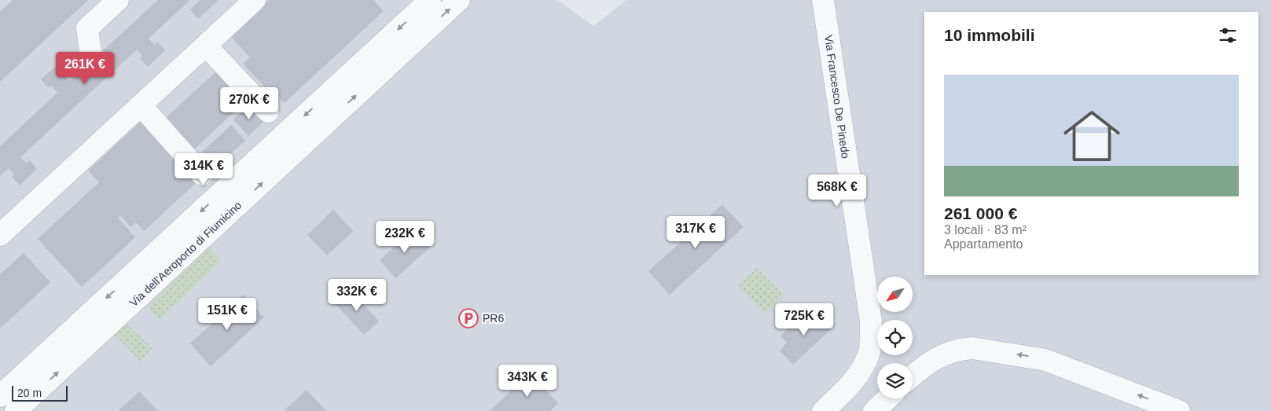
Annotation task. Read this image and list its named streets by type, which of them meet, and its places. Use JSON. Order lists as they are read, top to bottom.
{
  "streets": {
    "street": ["Via Francesco De Pinedo", "Via dell'Aeroporto di Fiumicino"]
  },
  "places": {
    "parking": ["PR6"]
  },
  "scale_bar": "20 m",
  "north": "bottom left",
  "page": {
    "heading": "10 immobili",
    "price": [
      "261K €",
      "270K €",
      "314K €",
      "568K €",
      "317K €",
      "232K €",
      "332K €",
      "151K €",
      "725K €",
      "343K €"
    ],
    "list": [
      {
        "name": "261 000 €",
        "note": "3 locali · 83 m² · Appartamento"
      }
    ],
    "scale": "20 m"
  }
}
